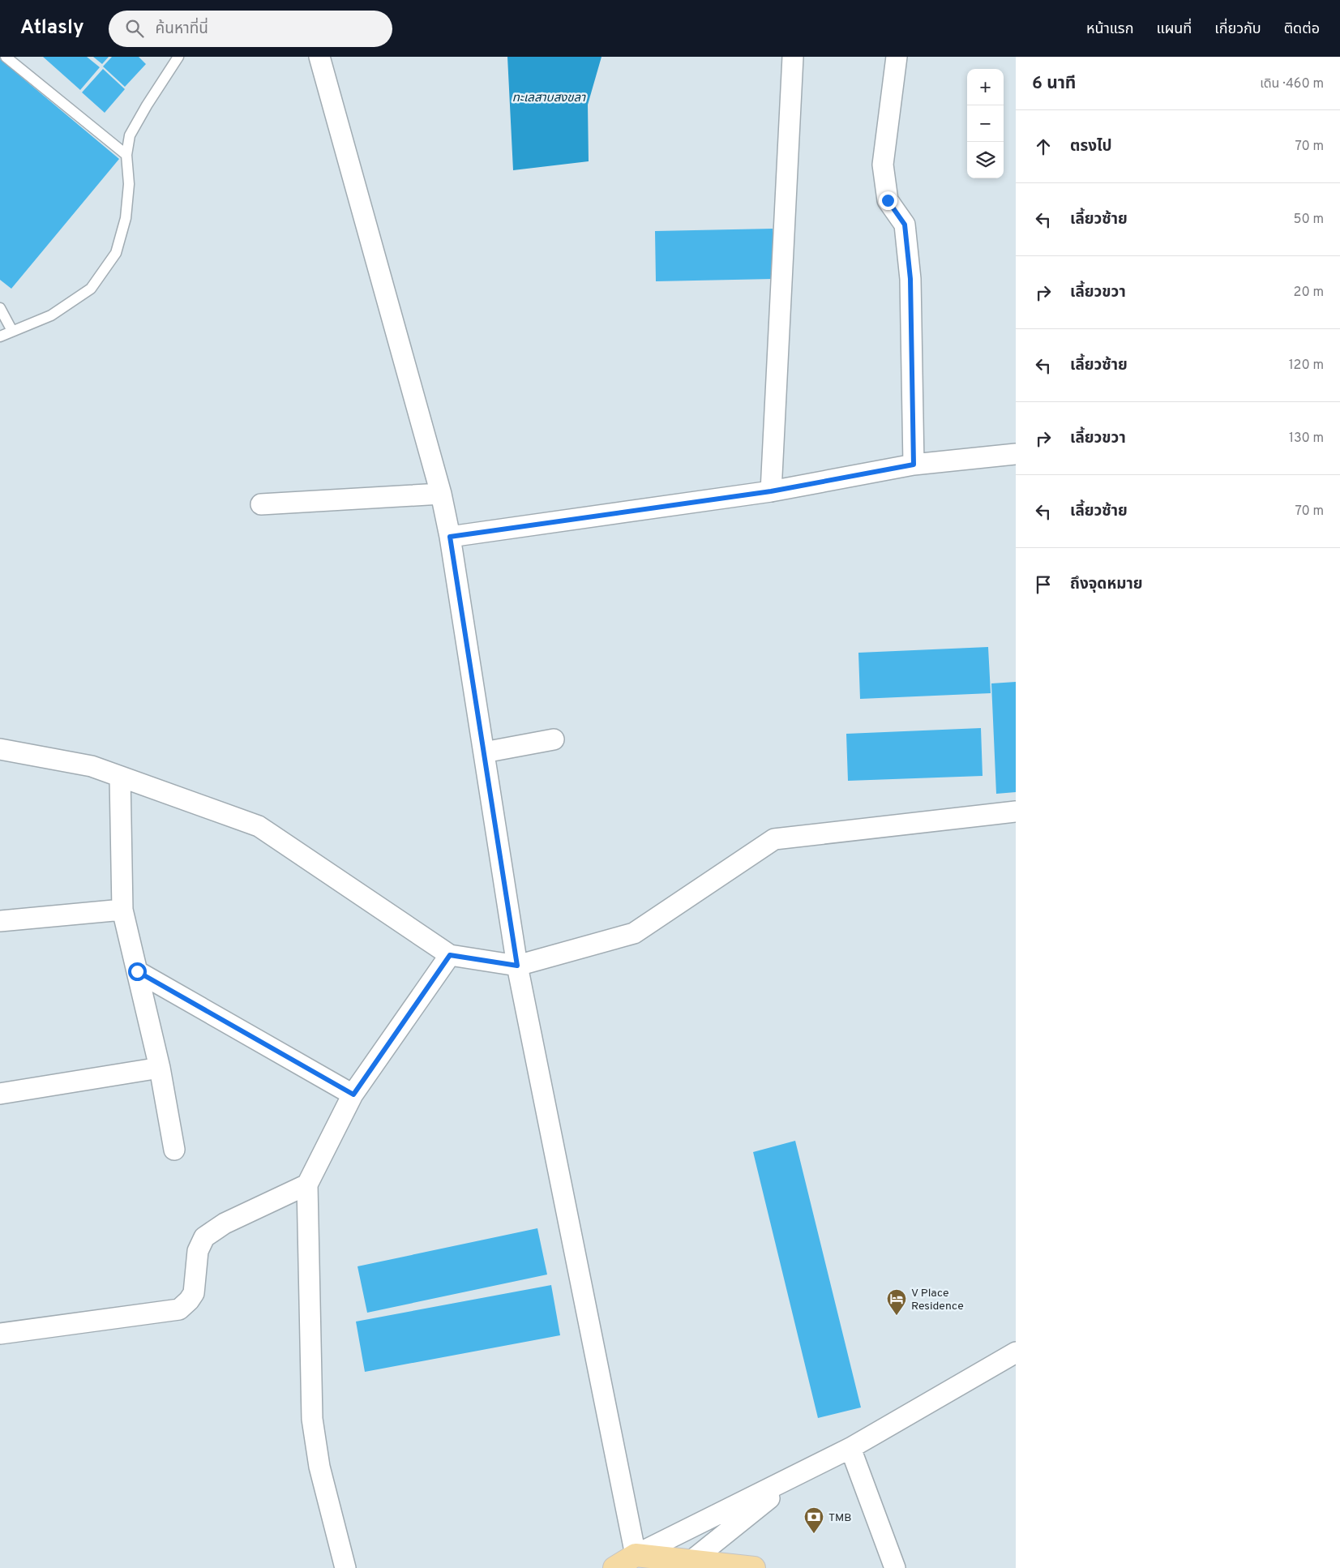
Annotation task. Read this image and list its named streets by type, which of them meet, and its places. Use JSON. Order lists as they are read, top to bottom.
{
  "water": ["ทะเลสาบสงขลา"],
  "places": {
    "hotel": ["V Place Residence"],
    "bank": ["TMB"]
  },
  "page": {
    "header": "Atlasly",
    "search": "ค้นหาที่นี่",
    "nav": [
      "หน้าแรก",
      "แผนที่",
      "เกี่ยวกับ",
      "ติดต่อ"
    ],
    "heading": ["6 นาที", "เดิน · 460 m"],
    "map_buttons": ["+", "−"],
    "list": [
      ["ตรงไป", "70 m"],
      ["เลี้ยวซ้าย", "50 m"],
      ["เลี้ยวขวา", "20 m"],
      ["เลี้ยวซ้าย", "120 m"],
      ["เลี้ยวขวา", "130 m"],
      ["เลี้ยวซ้าย", "70 m"],
      "ถึงจุดหมาย"
    ]
  }
}
